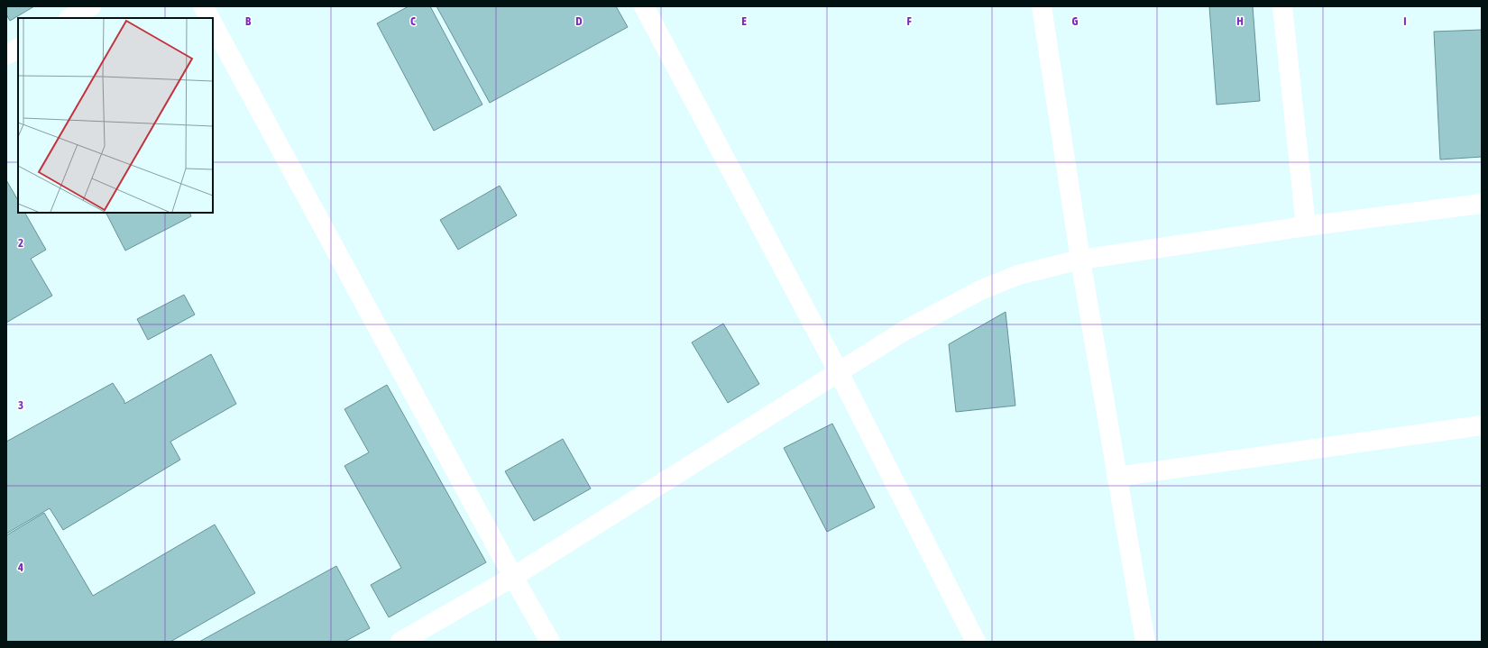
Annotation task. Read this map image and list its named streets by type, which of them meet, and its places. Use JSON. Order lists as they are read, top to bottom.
{
  "grid": {
    "columns": [
      "B",
      "C",
      "D",
      "E",
      "F",
      "G",
      "H",
      "I"
    ],
    "rows": ["2", "3", "4"]
  }
}
